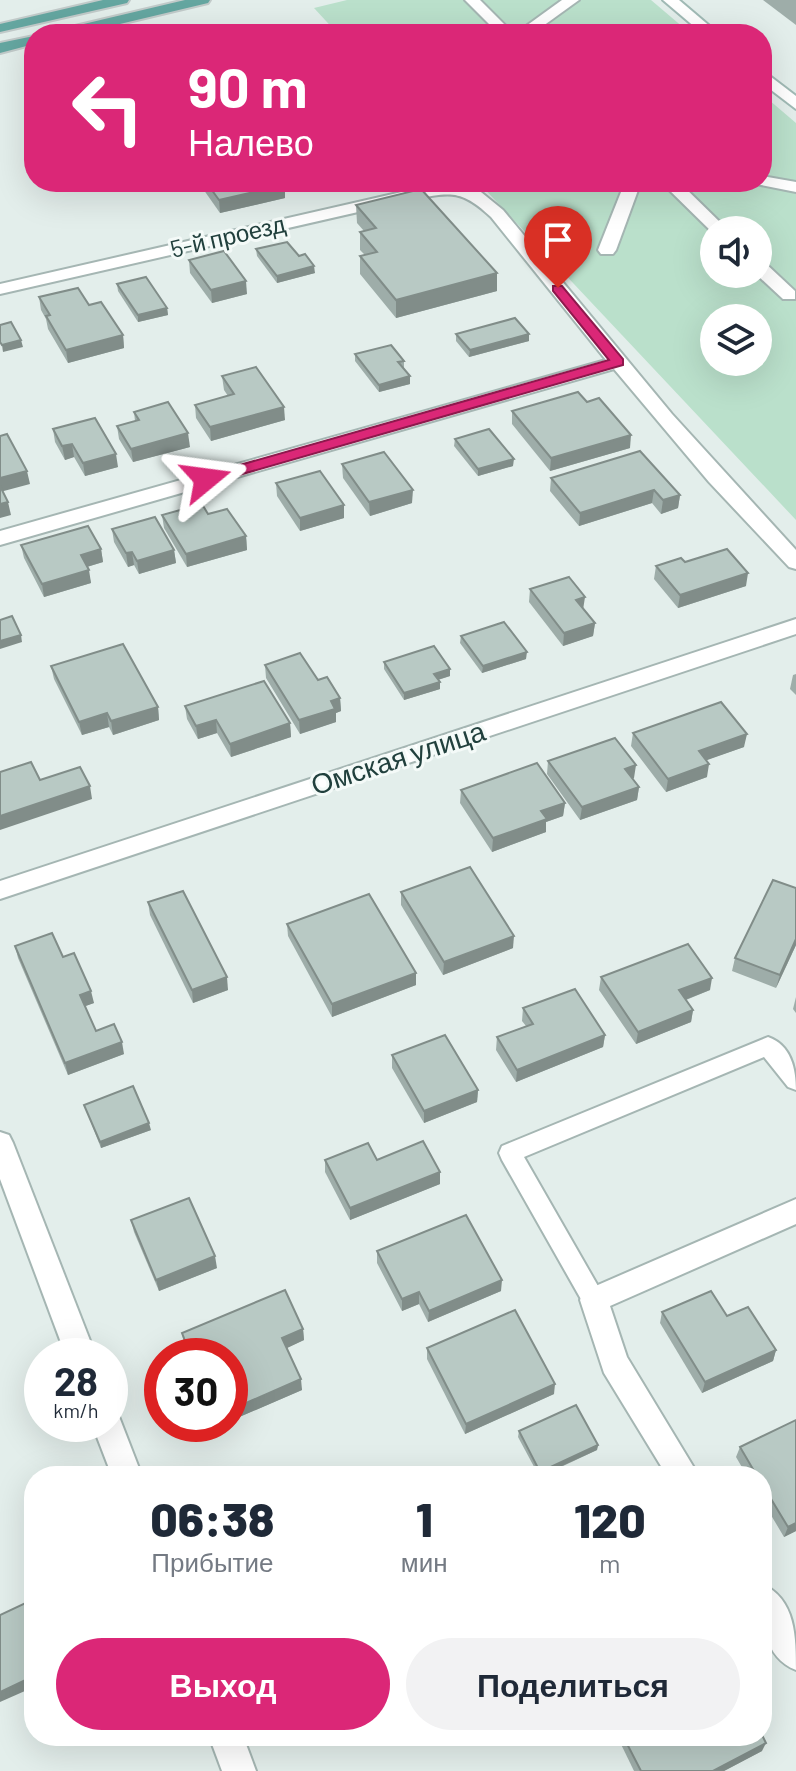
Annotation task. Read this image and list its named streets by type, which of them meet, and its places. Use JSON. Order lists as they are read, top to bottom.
{
  "streets": {
    "street": ["5-й проезд", "Омская улица"]
  },
  "page": {
    "turn": ["90 m", "Налево"],
    "speed": "28 km/h",
    "limit": "30",
    "eta": [
      "06:38",
      "Прибытие",
      "1",
      "мин",
      "120",
      "m"
    ],
    "buttons": ["Выход", "Поделиться"]
  }
}
